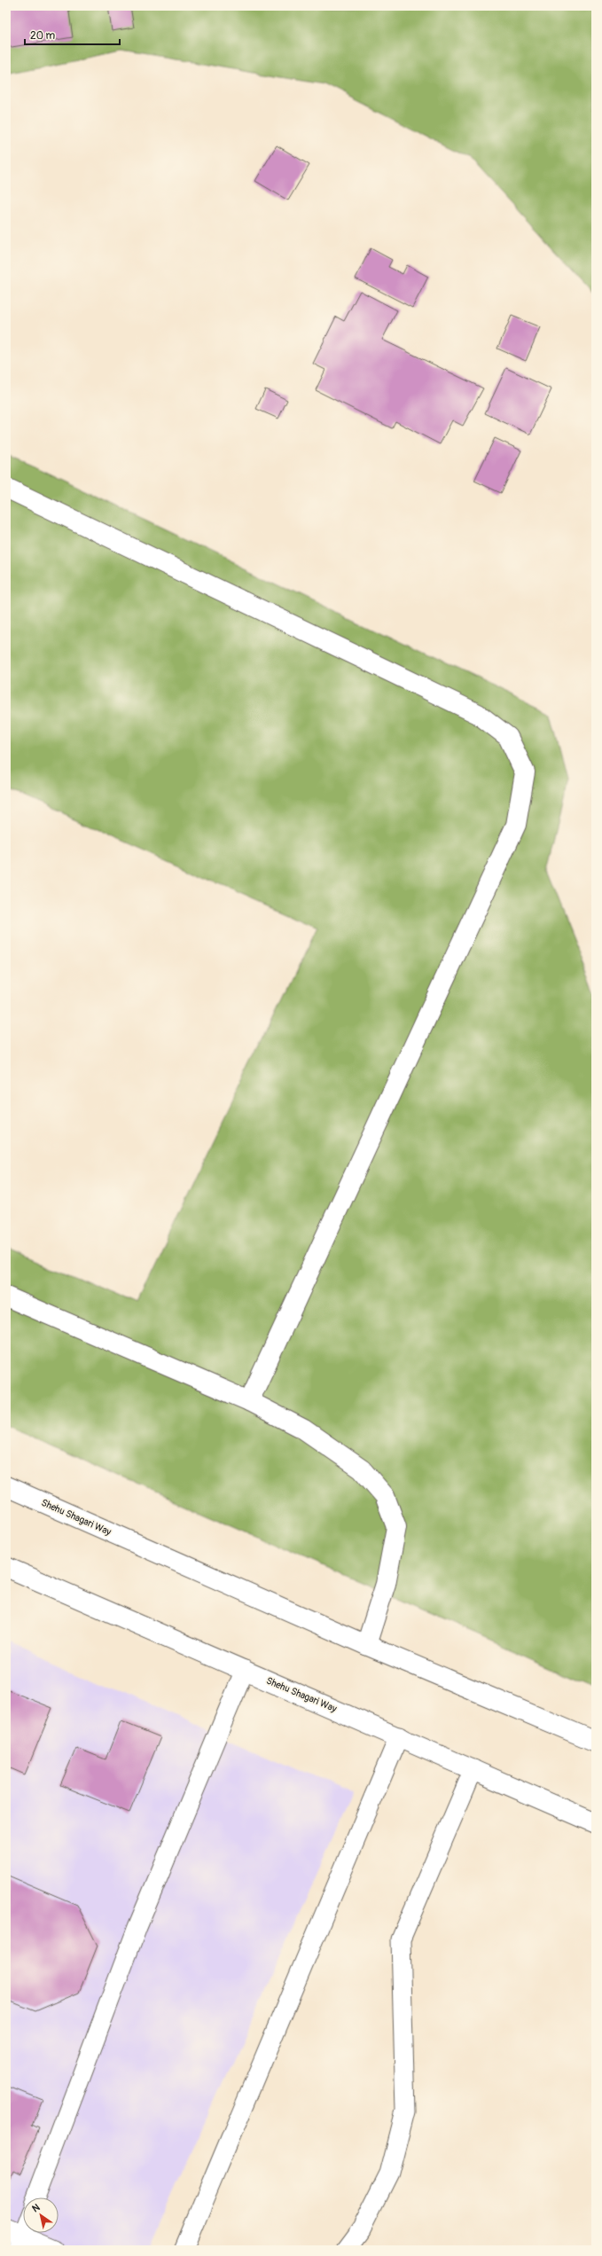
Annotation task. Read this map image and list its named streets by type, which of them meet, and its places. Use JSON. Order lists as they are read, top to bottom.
{
  "streets": {
    "street": ["Shehu Shagari Way"]
  },
  "scale_bar": "20 m",
  "north": "top left"
}
